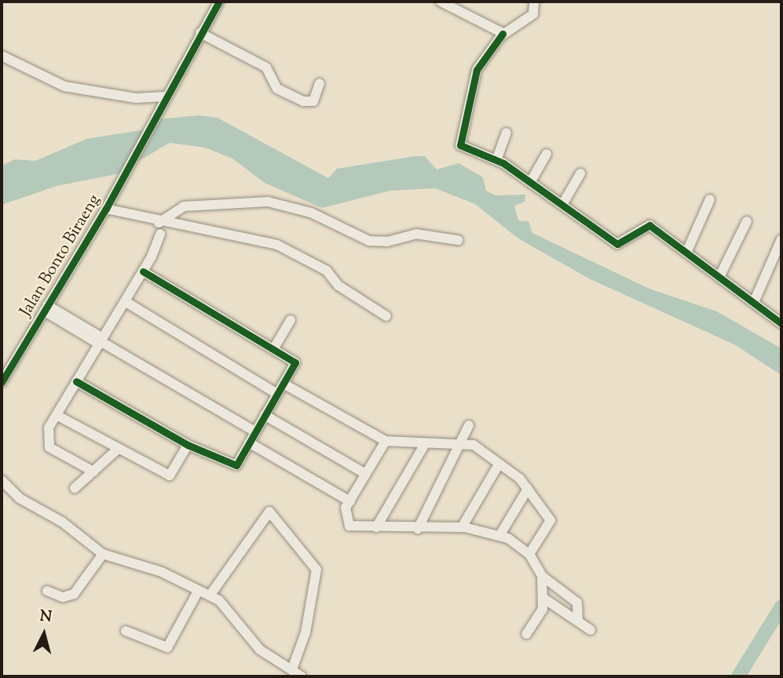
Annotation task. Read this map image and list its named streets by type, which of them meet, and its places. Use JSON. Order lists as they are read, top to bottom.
{
  "streets": {
    "street": ["Jalan Bonto Biraeng"]
  },
  "north": "top"
}
